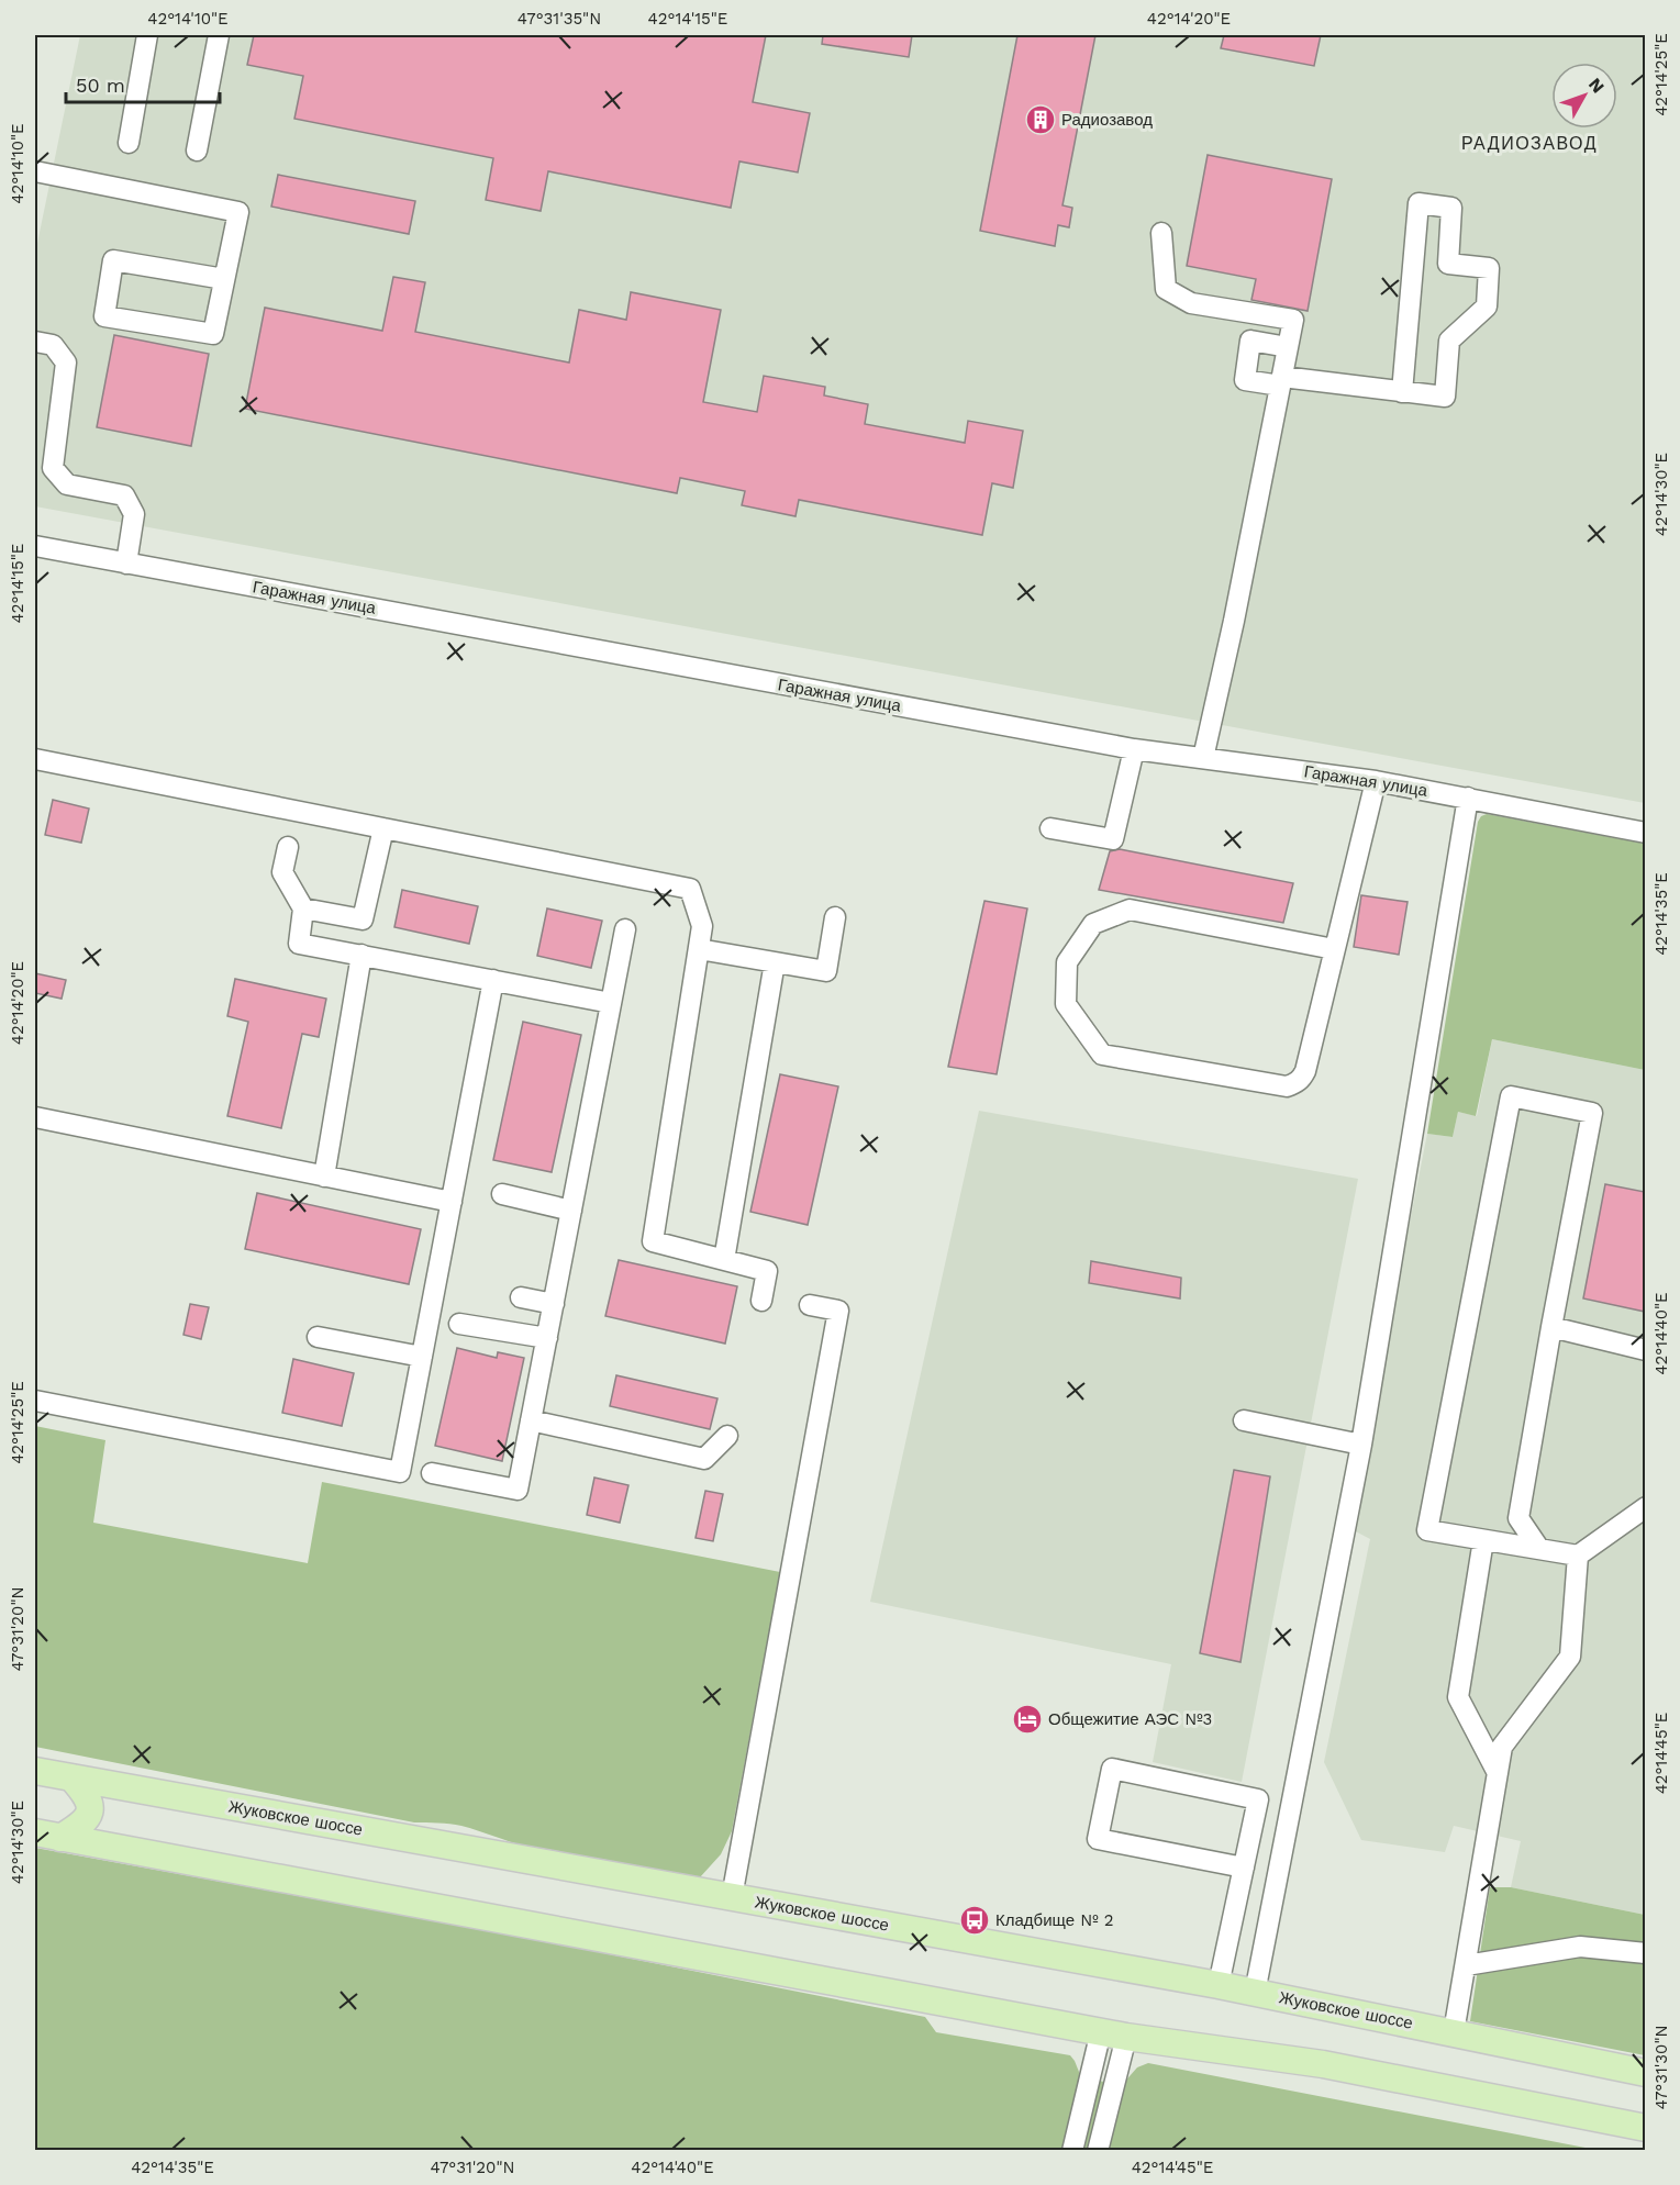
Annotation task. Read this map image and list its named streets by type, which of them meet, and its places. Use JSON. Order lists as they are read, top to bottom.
{
  "streets": {
    "main road": ["Жуковское шоссе"],
    "street": ["Гаражная улица"]
  },
  "districts": ["РАДИОЗАВОД"],
  "places": {
    "building": ["Радиозавод"],
    "hotel": ["Общежитие АЭС №3"],
    "bus stop": ["Кладбище № 2"]
  },
  "scale_bar": "50 m",
  "north": "top right",
  "coordinates": [
    "42°14'10\"E",
    "47°31'35\"N",
    "42°14'15\"E",
    "42°14'20\"E",
    "42°14'25\"E",
    "42°14'30\"E",
    "42°14'35\"E",
    "42°14'40\"E",
    "47°31'20\"N",
    "42°14'45\"E",
    "47°31'30\"N"
  ]
}
